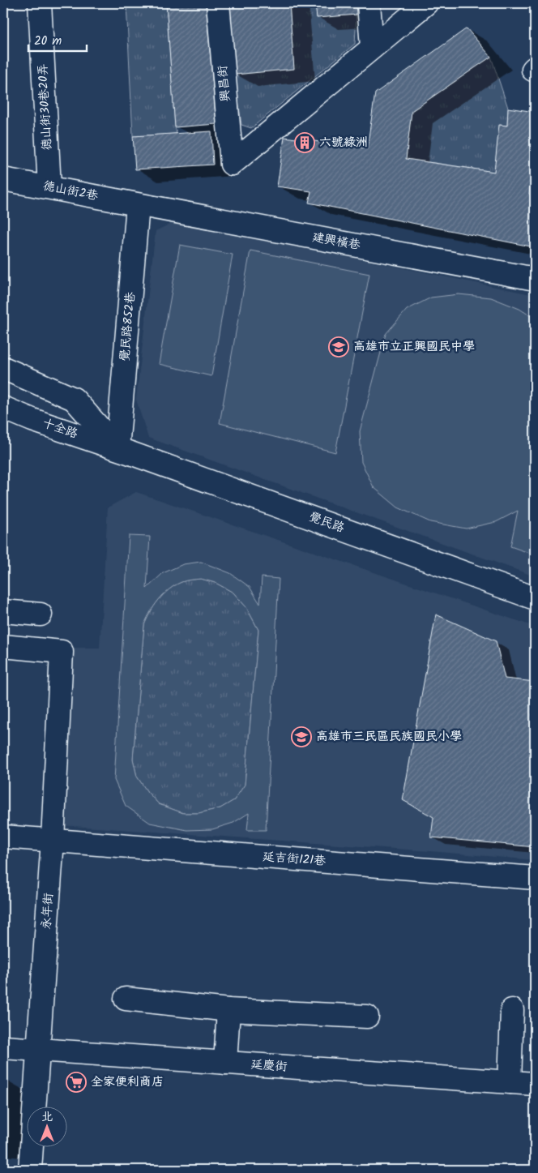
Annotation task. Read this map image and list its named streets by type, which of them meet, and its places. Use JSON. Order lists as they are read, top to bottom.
{
  "streets": {
    "street": [
      "興昌街",
      "德山街30巷20弄",
      "德山街2巷",
      "建興橫巷",
      "覺民路852巷",
      "十全路",
      "覺民路",
      "延吉街121巷",
      "永年街",
      "延慶街"
    ]
  },
  "crossings": [
    ["德山街30巷20弄", "德山街2巷"],
    ["德山街2巷", "建興橫巷"],
    ["德山街2巷", "覺民路852巷"],
    ["建興橫巷", "覺民路852巷"],
    ["覺民路852巷", "十全路"],
    ["覺民路852巷", "覺民路"],
    ["十全路", "覺民路"],
    ["延吉街121巷", "永年街"],
    ["永年街", "延慶街"]
  ],
  "places": {
    "building": ["六號綠洲"],
    "school or university": ["高雄市立正興國民中學", "高雄市三民區民族國民小學"],
    "supermarket": ["全家便利商店"]
  },
  "scale_bar": "20 m",
  "north": "top"
}
